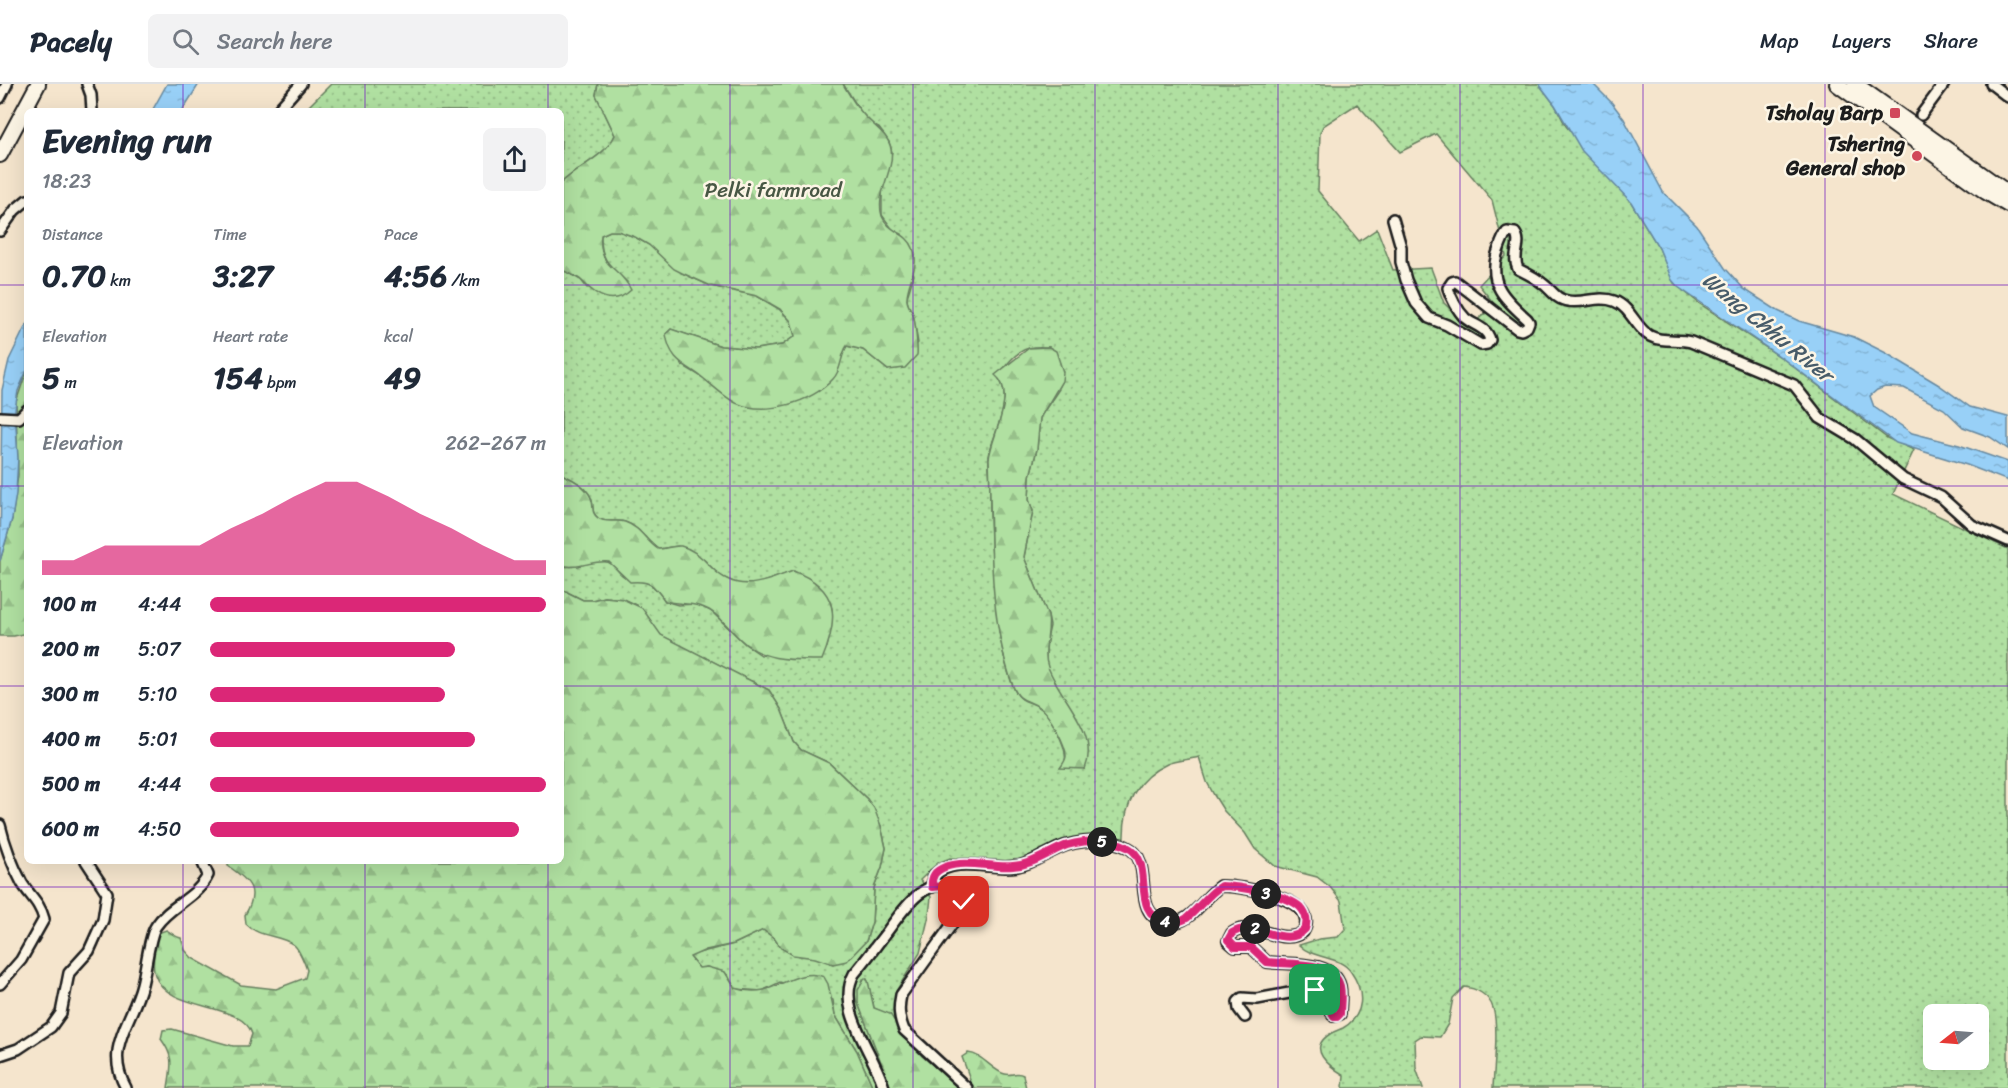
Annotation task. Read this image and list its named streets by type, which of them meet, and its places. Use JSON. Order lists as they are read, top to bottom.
{
  "water": ["Wang Chhu River"],
  "parks": ["Pelki farmroad"],
  "places": {
    "transit": ["Tsholay Barp"],
    "other": ["Tshering General shop"]
  },
  "north": "left",
  "page": {
    "header": "Pacely",
    "search": "Search here",
    "nav": ["Map", "Layers", "Share"],
    "heading": ["Evening run", "18:23"],
    "stats": [
      ["Distance", "0.70 km"],
      ["Time", "3:27"],
      ["Pace", "4:56 /km"],
      ["Elevation", "5 m"],
      ["Heart rate", "154 bpm"],
      ["kcal", "49"]
    ],
    "chart": ["Elevation", "262–267 m"],
    "list": [
      {
        "name": "100 m",
        "note": "4:44"
      },
      {
        "name": "200 m",
        "note": "5:07"
      },
      {
        "name": "300 m",
        "note": "5:10"
      },
      {
        "name": "400 m",
        "note": "5:01"
      },
      {
        "name": "500 m",
        "note": "4:44"
      },
      {
        "name": "600 m",
        "note": "4:50"
      }
    ],
    "pins": [
      "5",
      "3",
      "4",
      "2"
    ]
  }
}
